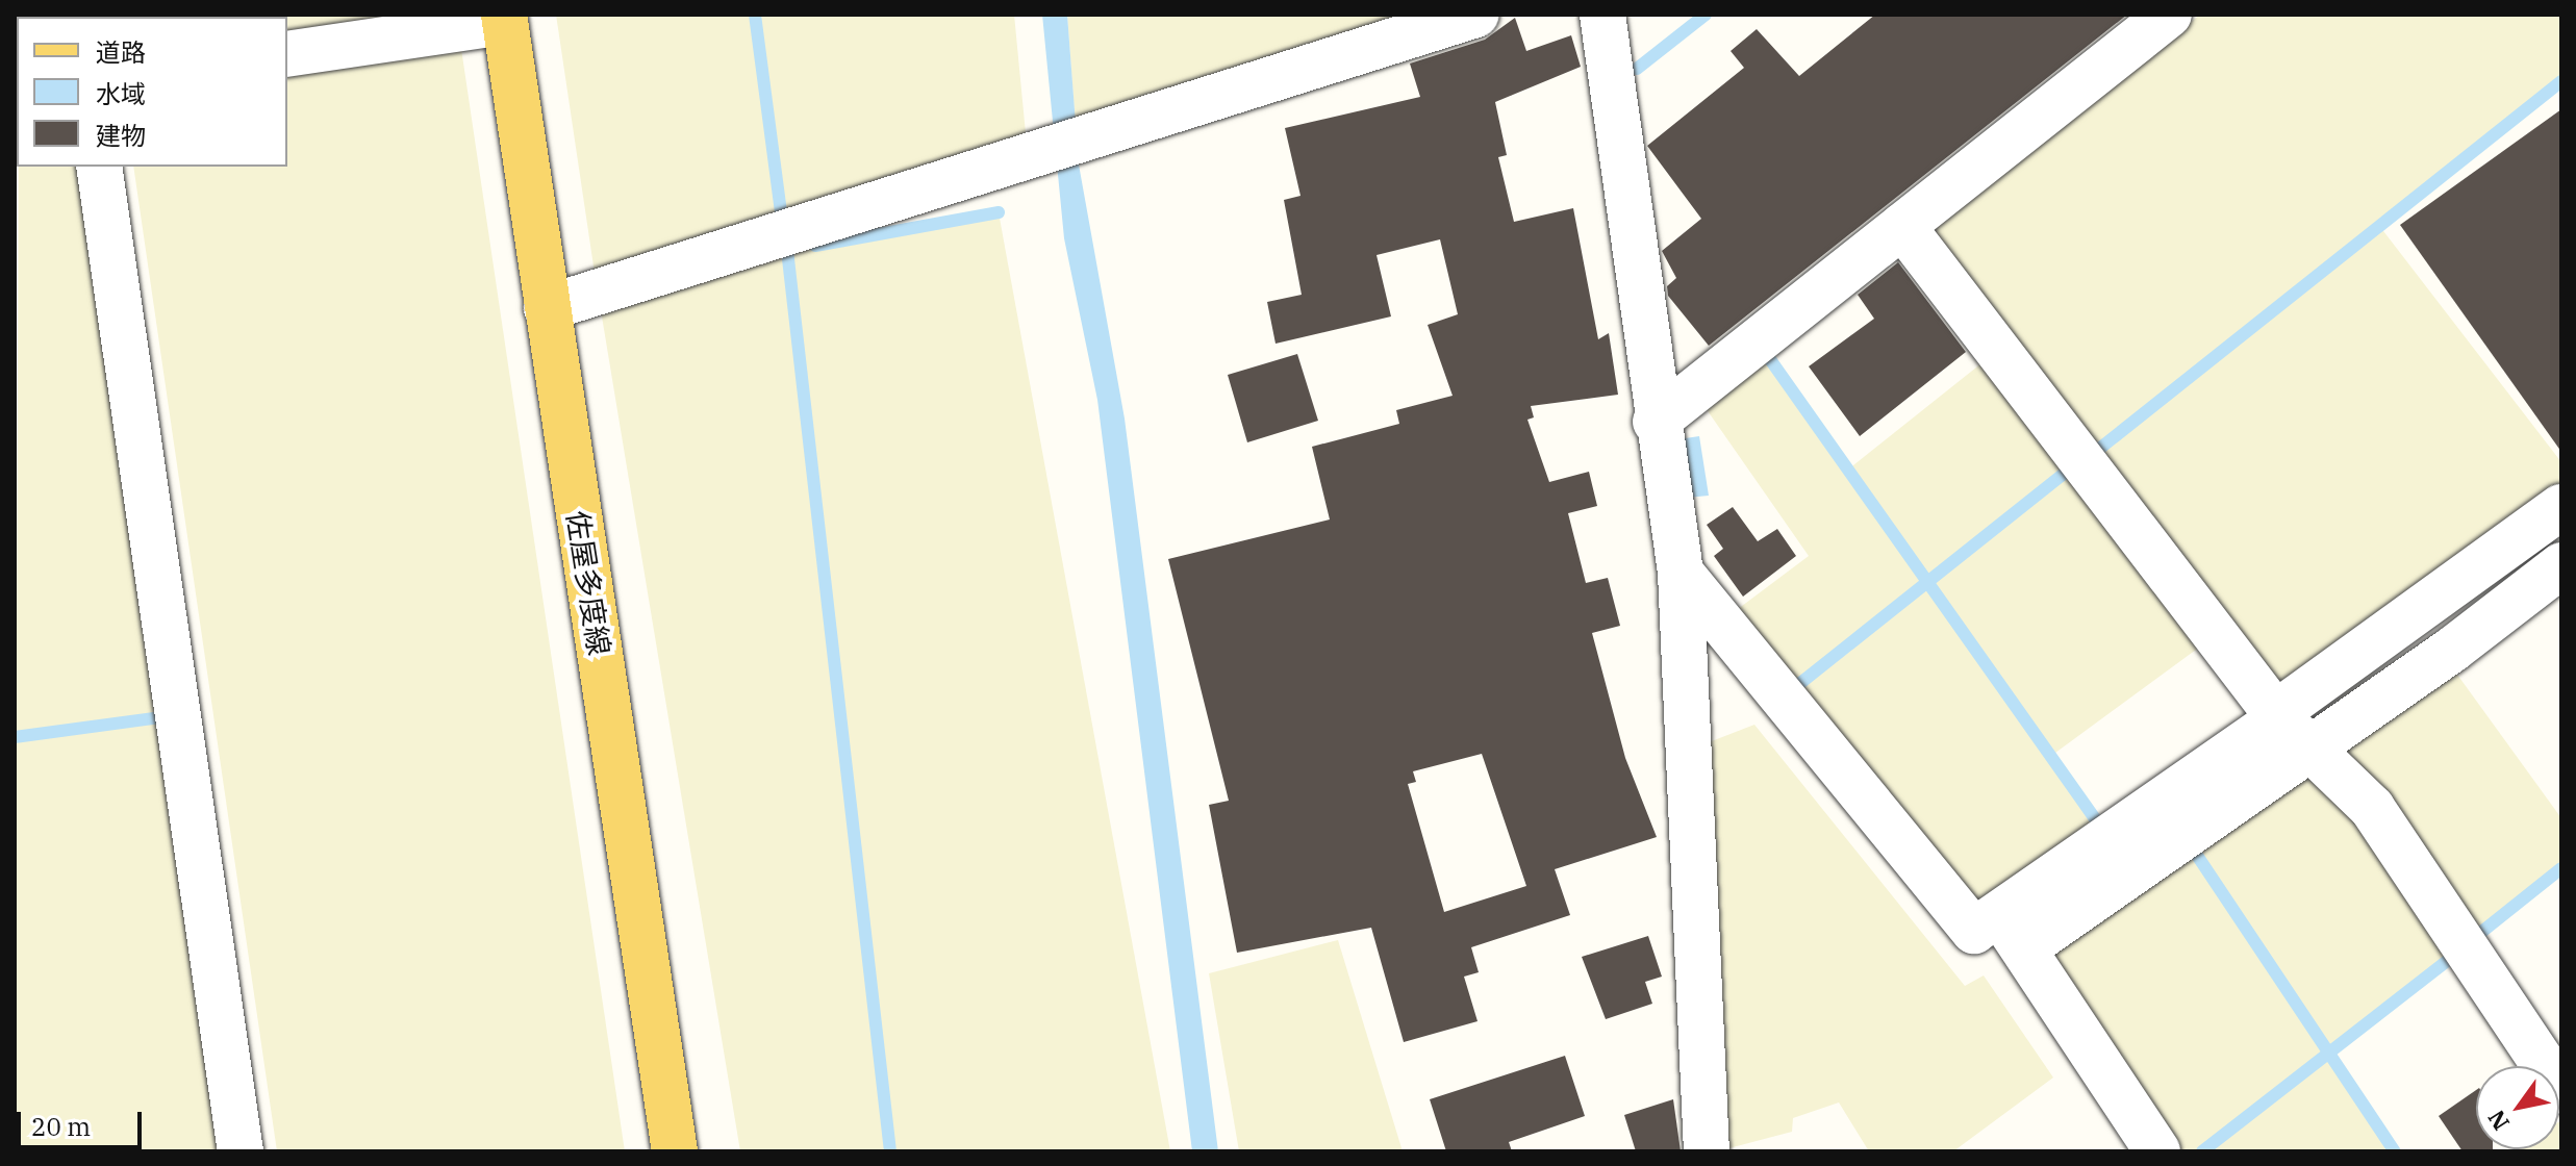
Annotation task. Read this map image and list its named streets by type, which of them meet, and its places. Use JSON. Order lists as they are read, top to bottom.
{
  "streets": {
    "main road": ["佐屋多度線"]
  },
  "legend": ["道路", "水域", "建物"],
  "scale_bar": "20 m",
  "north": "bottom left"
}
